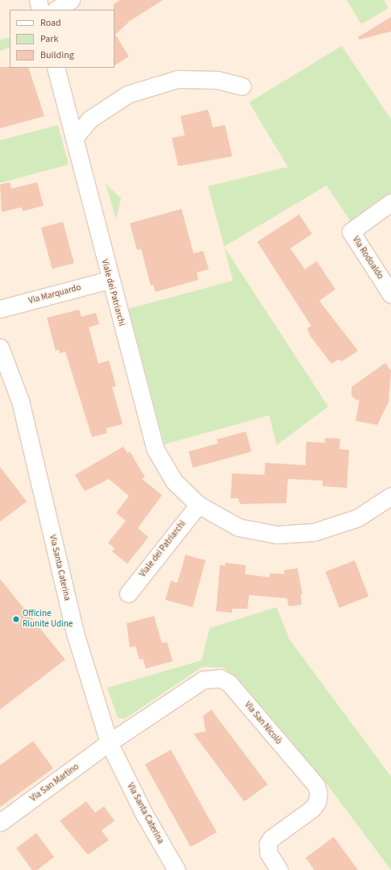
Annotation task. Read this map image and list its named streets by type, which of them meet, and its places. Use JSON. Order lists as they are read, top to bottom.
{
  "streets": {
    "street": [
      "Via Rodoaldo",
      "Viale dei Patriarchi",
      "Via Marquardo",
      "Via Santa Caterina",
      "Via San Nicolò",
      "Via San Martino"
    ]
  },
  "crossings": [
    ["Viale dei Patriarchi", "Via Marquardo"],
    ["Via Santa Caterina", "Via San Nicolò"],
    ["Via Santa Caterina", "Via San Martino"],
    ["Via San Nicolò", "Via San Martino"]
  ],
  "places": ["Officine Riunite Udine"],
  "legend": ["Road", "Park", "Building"]
}
